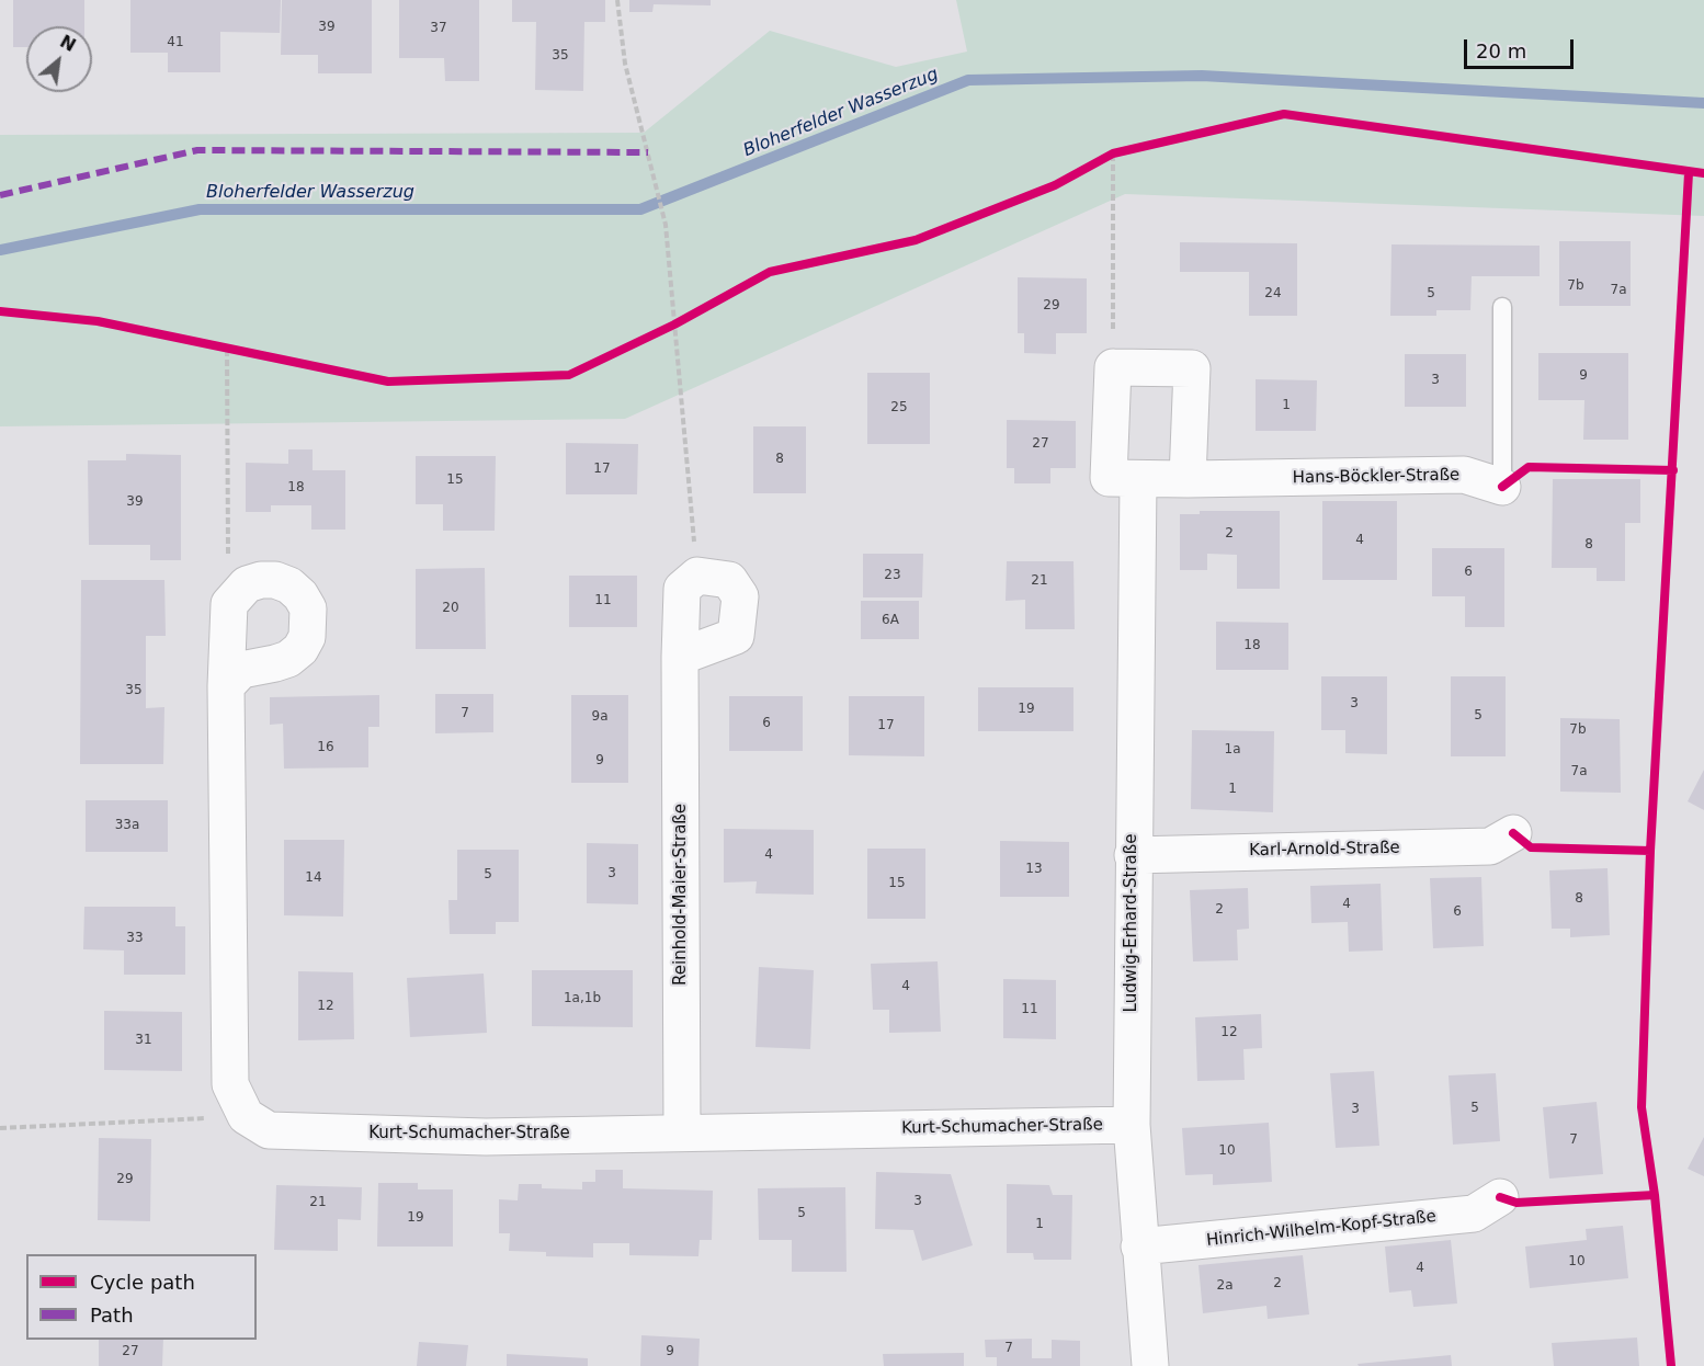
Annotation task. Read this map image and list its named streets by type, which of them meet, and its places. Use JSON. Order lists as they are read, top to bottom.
{
  "streets": {
    "street": [
      "Hans-Böckler-Straße",
      "Karl-Arnold-Straße",
      "Reinhold-Maier-Straße",
      "Ludwig-Erhard-Straße",
      "Kurt-Schumacher-Straße",
      "Hinrich-Wilhelm-Kopf-Straße"
    ]
  },
  "crossings": [
    ["Karl-Arnold-Straße", "Ludwig-Erhard-Straße"],
    ["Reinhold-Maier-Straße", "Kurt-Schumacher-Straße"],
    ["Ludwig-Erhard-Straße", "Kurt-Schumacher-Straße"],
    ["Ludwig-Erhard-Straße", "Hinrich-Wilhelm-Kopf-Straße"]
  ],
  "water": ["Bloherfelder Wasserzug"],
  "house_numbers": [
    "39",
    "37",
    "41",
    "35",
    "7b",
    "7a",
    "24",
    "5",
    "29",
    "9",
    "3",
    "1",
    "25",
    "27",
    "8",
    "17",
    "15",
    "18",
    "39",
    "2",
    "4",
    "8",
    "6",
    "23",
    "21",
    "11",
    "20",
    "6A",
    "18",
    "35",
    "3",
    "19",
    "7",
    "5",
    "9a",
    "6",
    "17",
    "7b",
    "16",
    "1a",
    "9",
    "7a",
    "1",
    "33a",
    "4",
    "13",
    "3",
    "5",
    "14",
    "15",
    "8",
    "4",
    "2",
    "6",
    "33",
    "4",
    "1a,1b",
    "12",
    "11",
    "12",
    "31",
    "5",
    "3",
    "7",
    "10",
    "29",
    "3",
    "21",
    "5",
    "19",
    "1",
    "10",
    "4",
    "2",
    "2a",
    "7",
    "27",
    "9"
  ],
  "legend": ["Cycle path", "Path"],
  "scale_bar": "20 m",
  "north": "top right"
}
